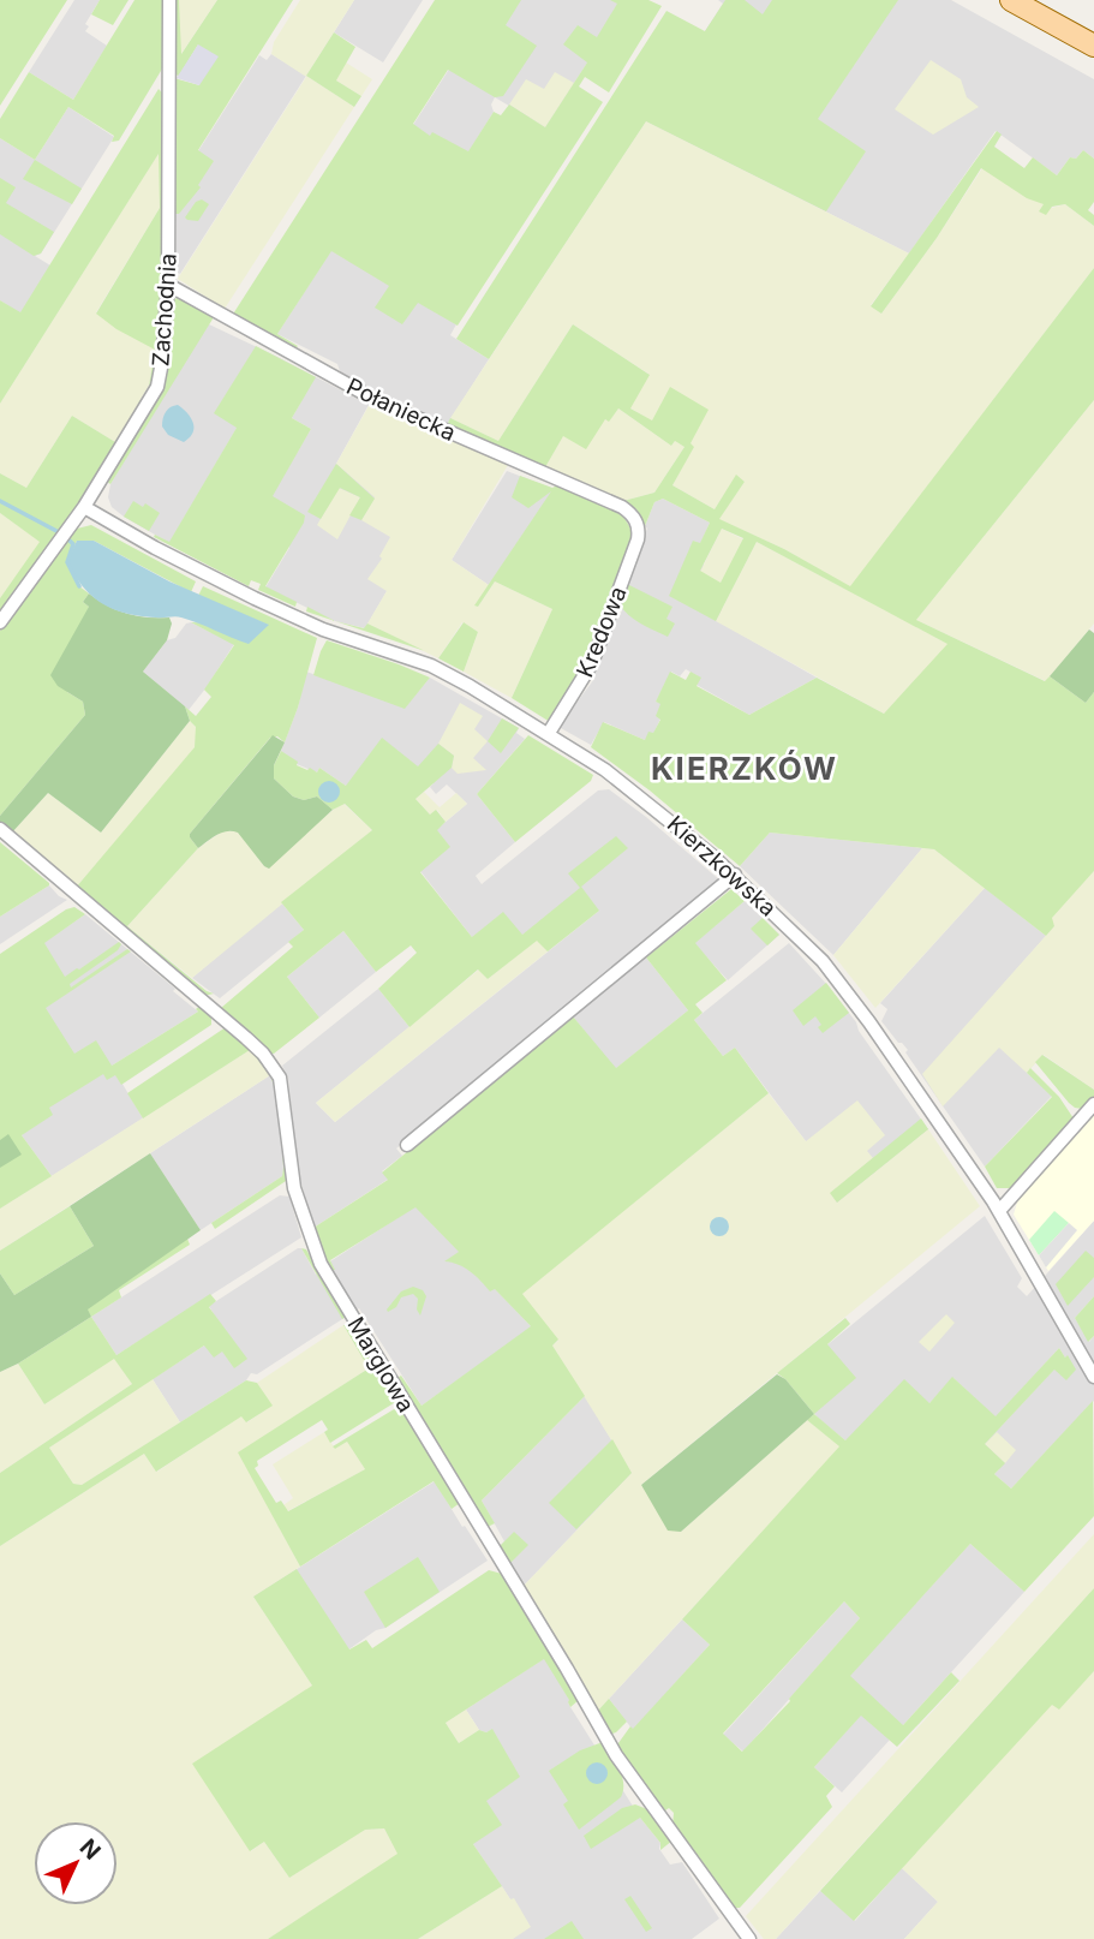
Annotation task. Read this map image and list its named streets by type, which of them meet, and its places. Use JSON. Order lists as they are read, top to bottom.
{
  "streets": {
    "street": [
      "Zachodnia",
      "Połaniecka",
      "Kredowa",
      "Kierzkowska",
      "Marglowa"
    ]
  },
  "crossings": [
    ["Zachodnia", "Połaniecka"],
    ["Zachodnia", "Kierzkowska"],
    ["Połaniecka", "Kredowa"],
    ["Kredowa", "Kierzkowska"]
  ],
  "districts": ["KIERZKÓW"],
  "north": "top right"
}
